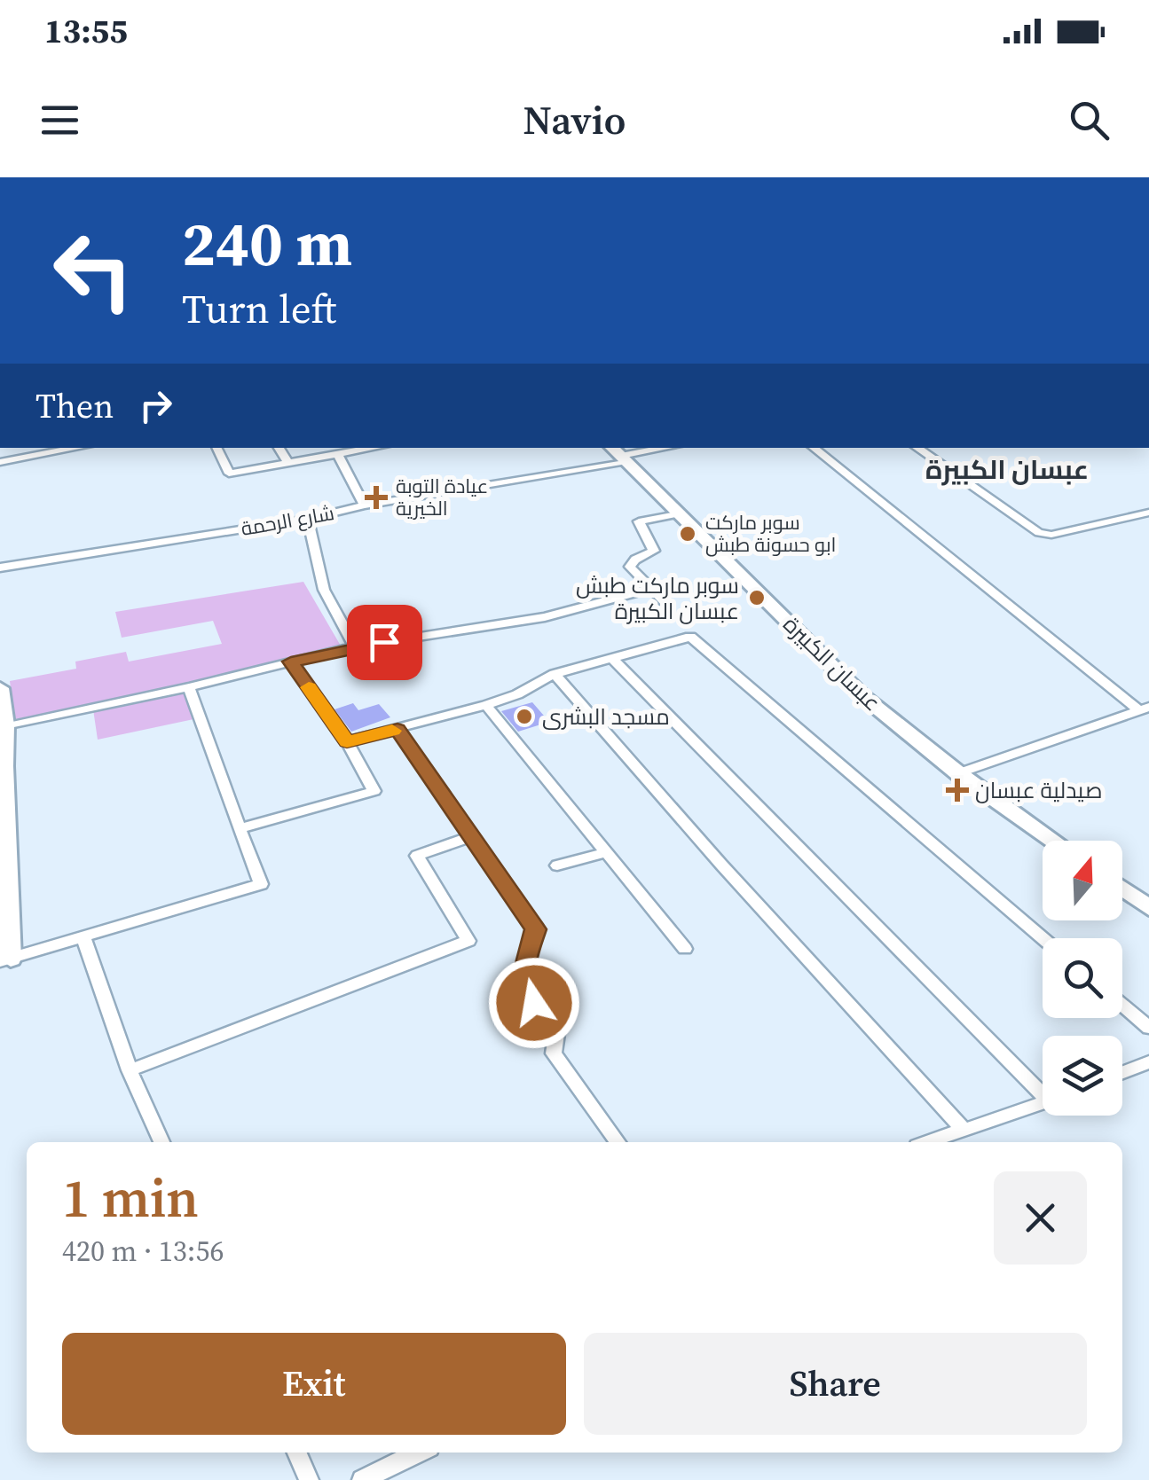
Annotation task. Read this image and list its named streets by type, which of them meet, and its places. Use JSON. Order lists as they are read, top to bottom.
{
  "streets": {
    "main road": ["عبسان الكبيرة"],
    "street": ["شارع الرحمة"]
  },
  "crossings": [
    ["شارع الرحمة", "عبسان الكبيرة"]
  ],
  "districts": ["عبسان الكبيرة"],
  "places": {
    "health": ["عيادة التوبة الخيرية", "صيدلية عبسان"],
    "other": ["سوبر ماركت ابو حسونة طبش", "سوبر ماركت طبش عبسان الكبيرة", "مسجد البشرى"]
  },
  "north": "top",
  "page": {
    "status": "13:55",
    "header": "Navio",
    "turn": ["240 m", "Turn left"],
    "then": "Then",
    "heading": ["1 min", "420 m · 13:56"],
    "buttons": ["Exit", "Share"]
  }
}
